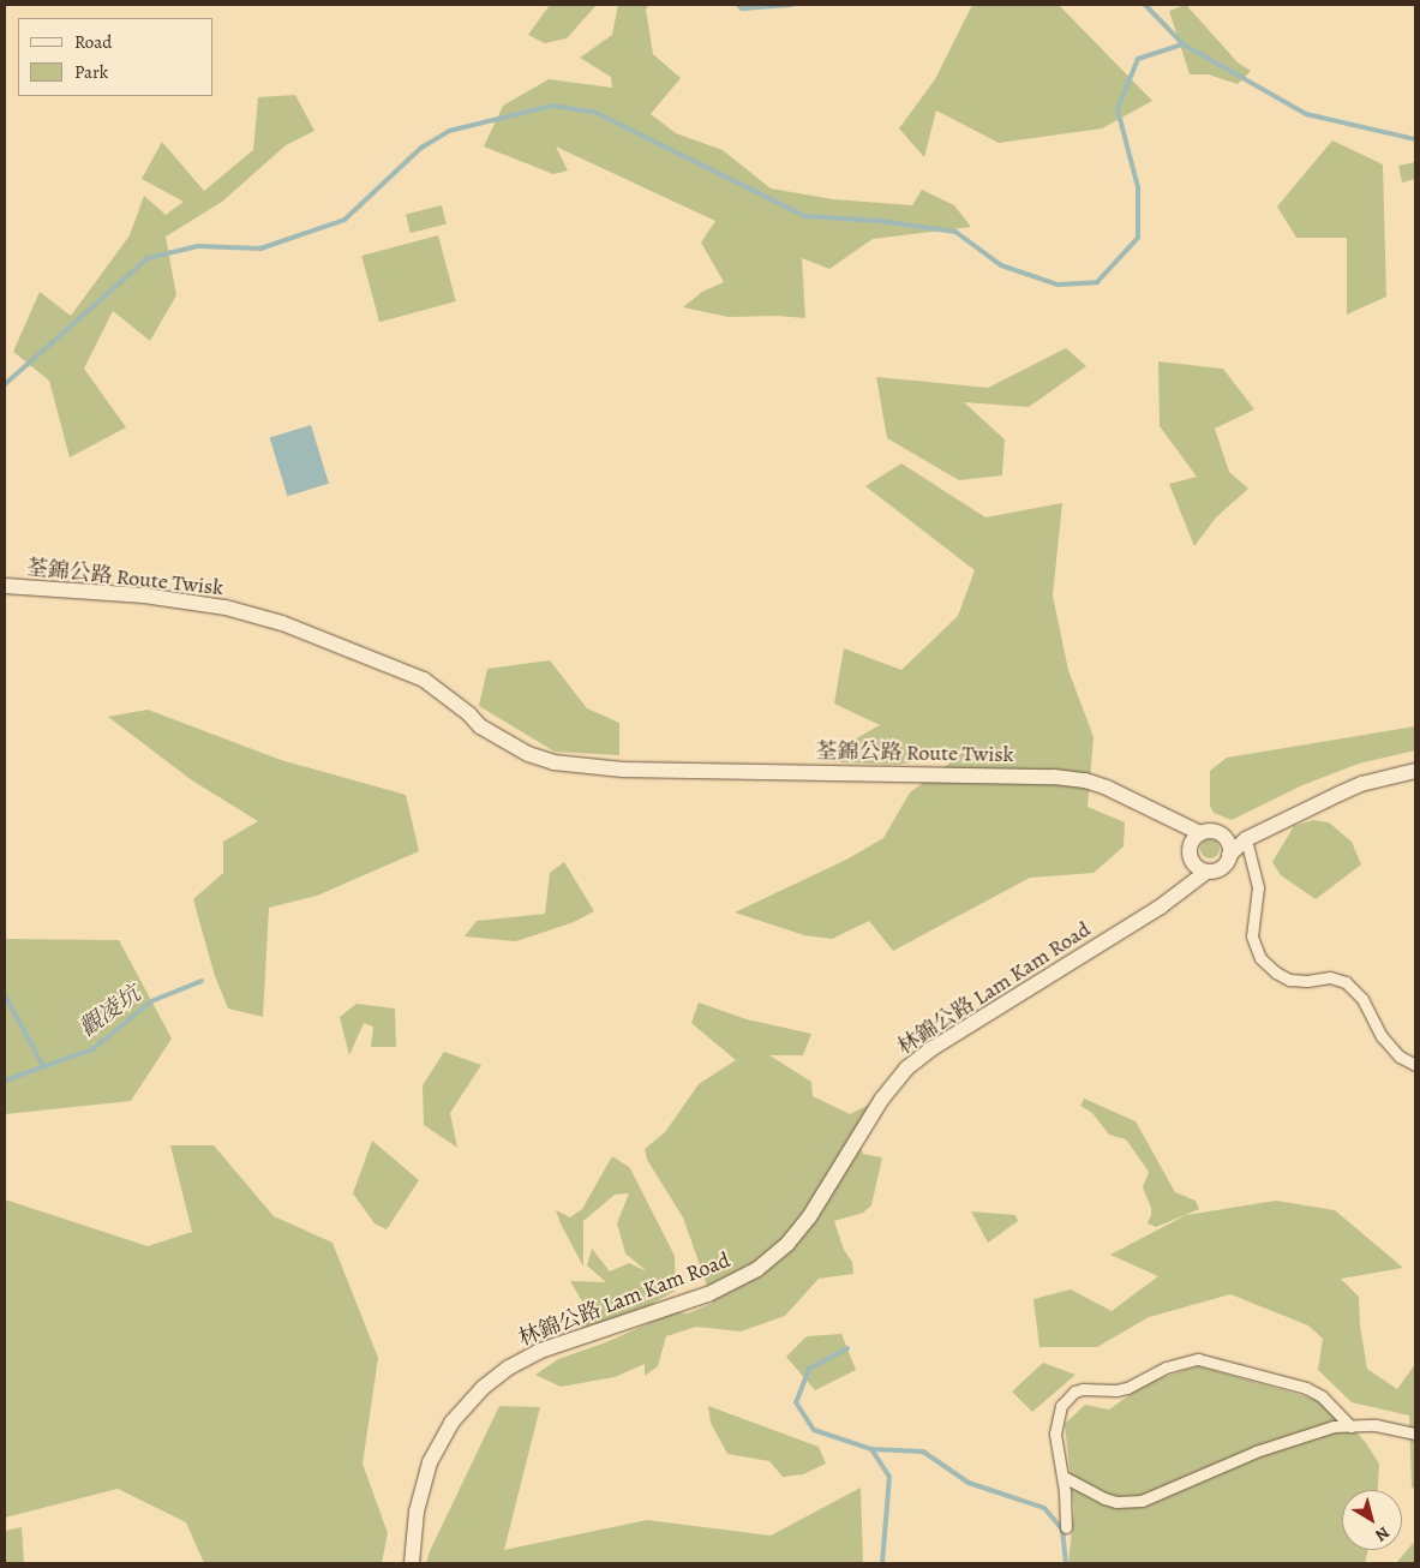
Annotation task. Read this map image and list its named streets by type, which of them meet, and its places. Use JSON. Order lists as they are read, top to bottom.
{
  "streets": {
    "main road": ["荃錦公路 Route Twisk", "林錦公路 Lam Kam Road"]
  },
  "crossings": [
    ["荃錦公路 Route Twisk", "林錦公路 Lam Kam Road"]
  ],
  "water": ["觀凌坑"],
  "legend": ["Road", "Park"],
  "north": "bottom right"
}
